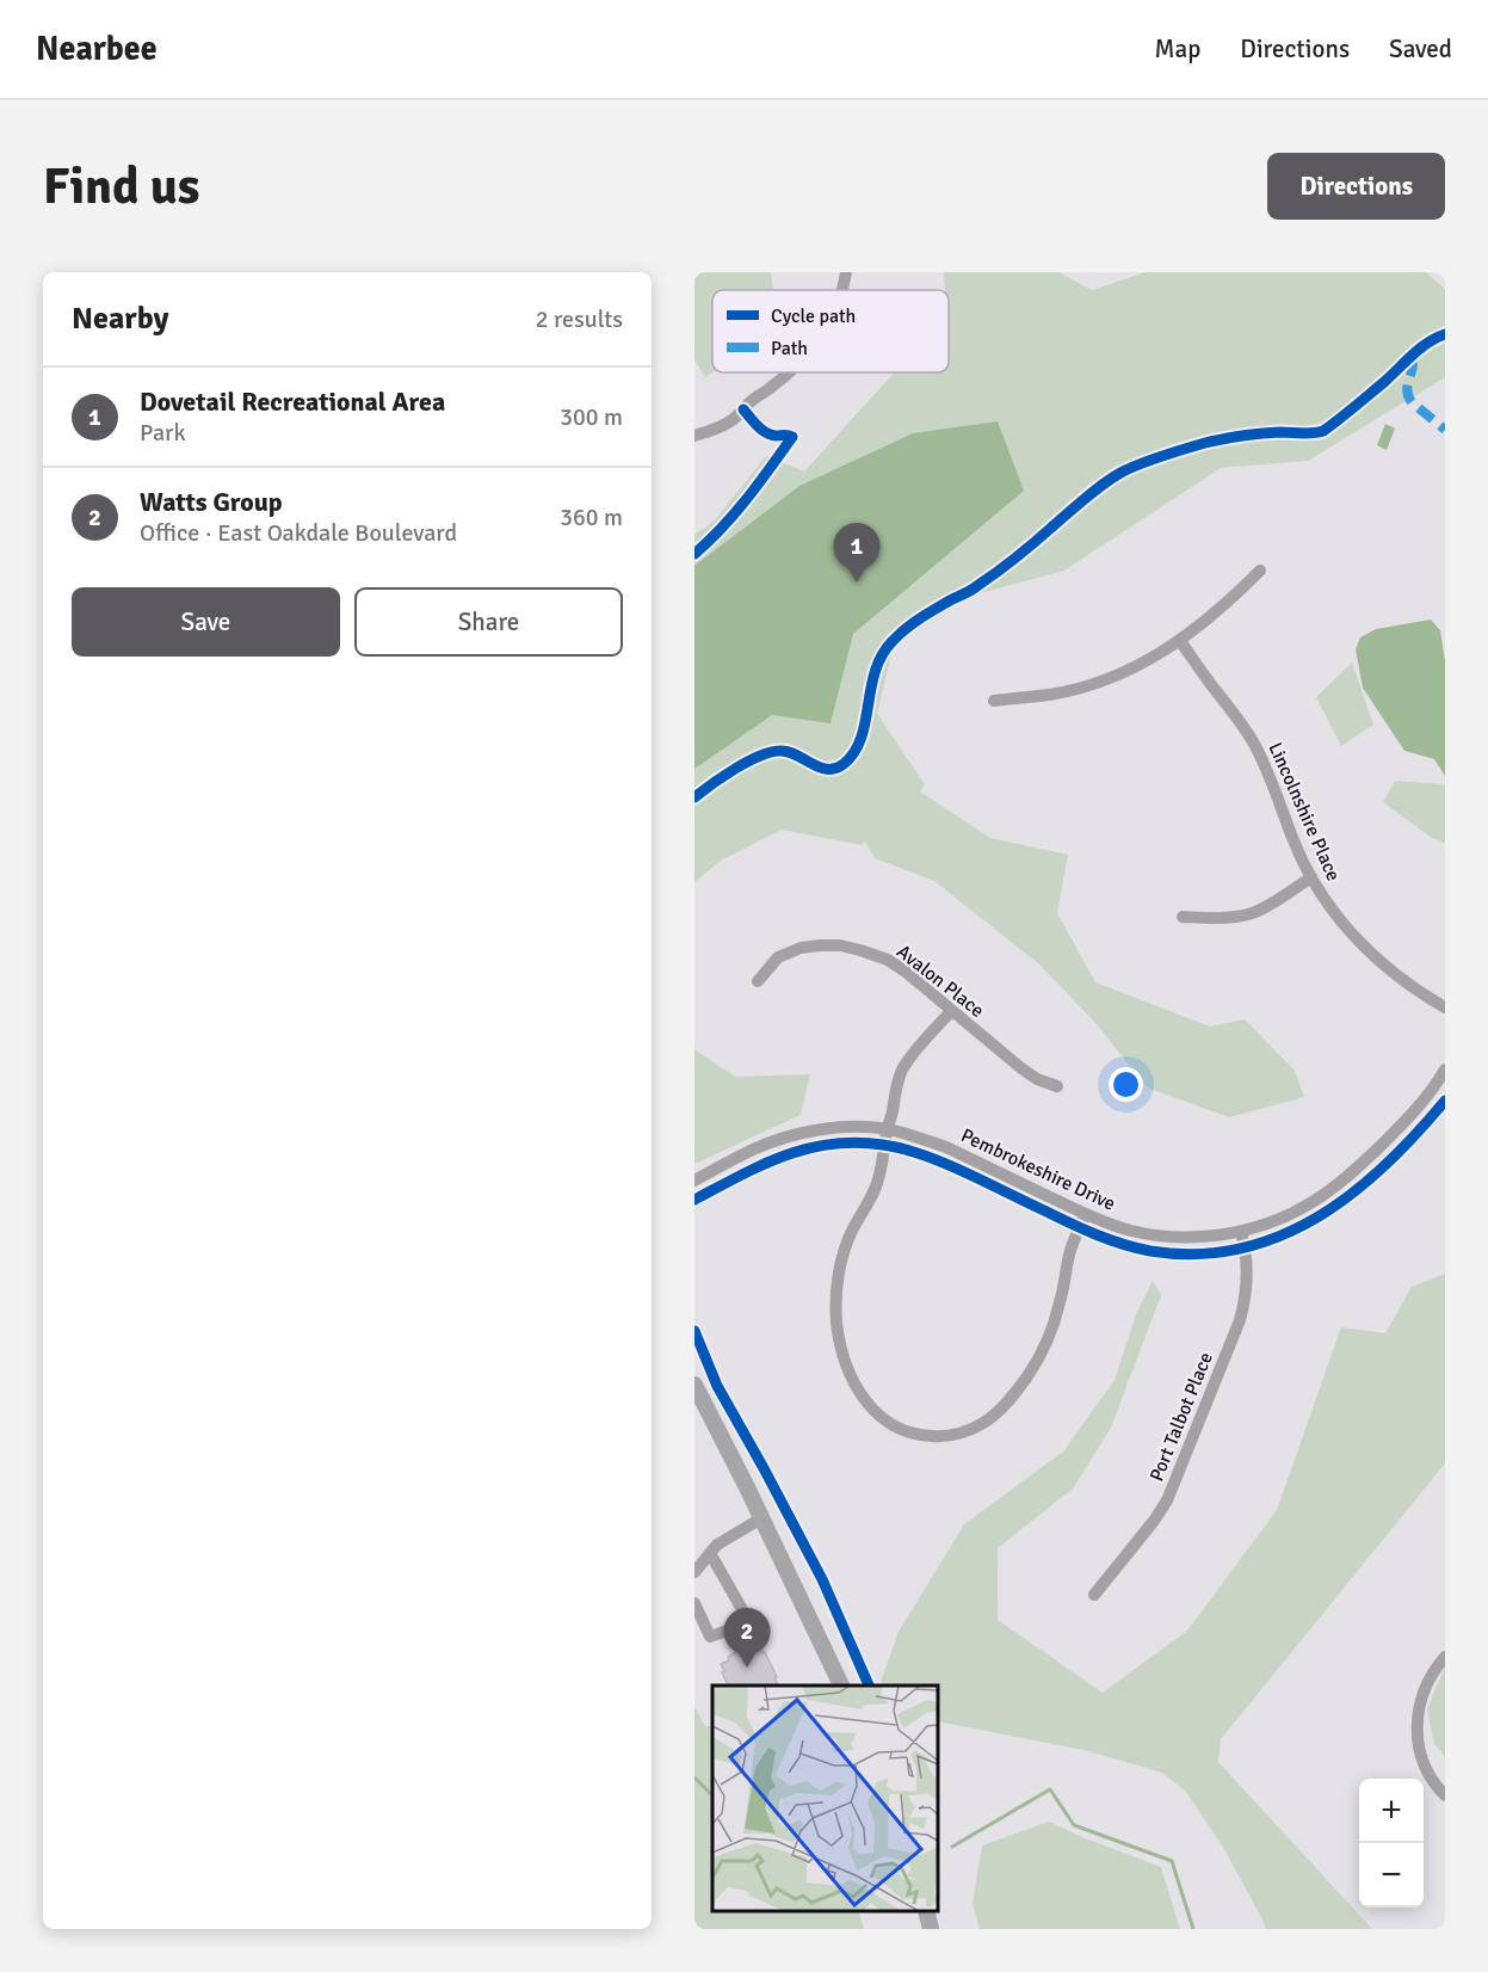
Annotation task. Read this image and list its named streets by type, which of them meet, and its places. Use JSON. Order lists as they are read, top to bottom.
{
  "streets": {
    "street": [
      "Lincolnshire Place",
      "Avalon Place",
      "Pembrokeshire Drive",
      "Port Talbot Place"
    ]
  },
  "crossings": [
    ["Pembrokeshire Drive", "Port Talbot Place"]
  ],
  "legend": ["Cycle path", "Path"],
  "page": {
    "header": "Nearbee",
    "nav": ["Map", "Directions", "Saved"],
    "buttons": [
      "Directions",
      ["Save", "Share"]
    ],
    "title": "Find us",
    "heading": ["Nearby", "2 results"],
    "list": [
      {
        "mark": "1",
        "name": "Dovetail Recreational Area",
        "note": "Park",
        "value": "300 m"
      },
      {
        "mark": "2",
        "name": "Watts Group",
        "note": "Office · East Oakdale Boulevard",
        "value": "360 m"
      }
    ],
    "pins": ["1", "2"],
    "map_buttons": ["+", "−"]
  }
}
